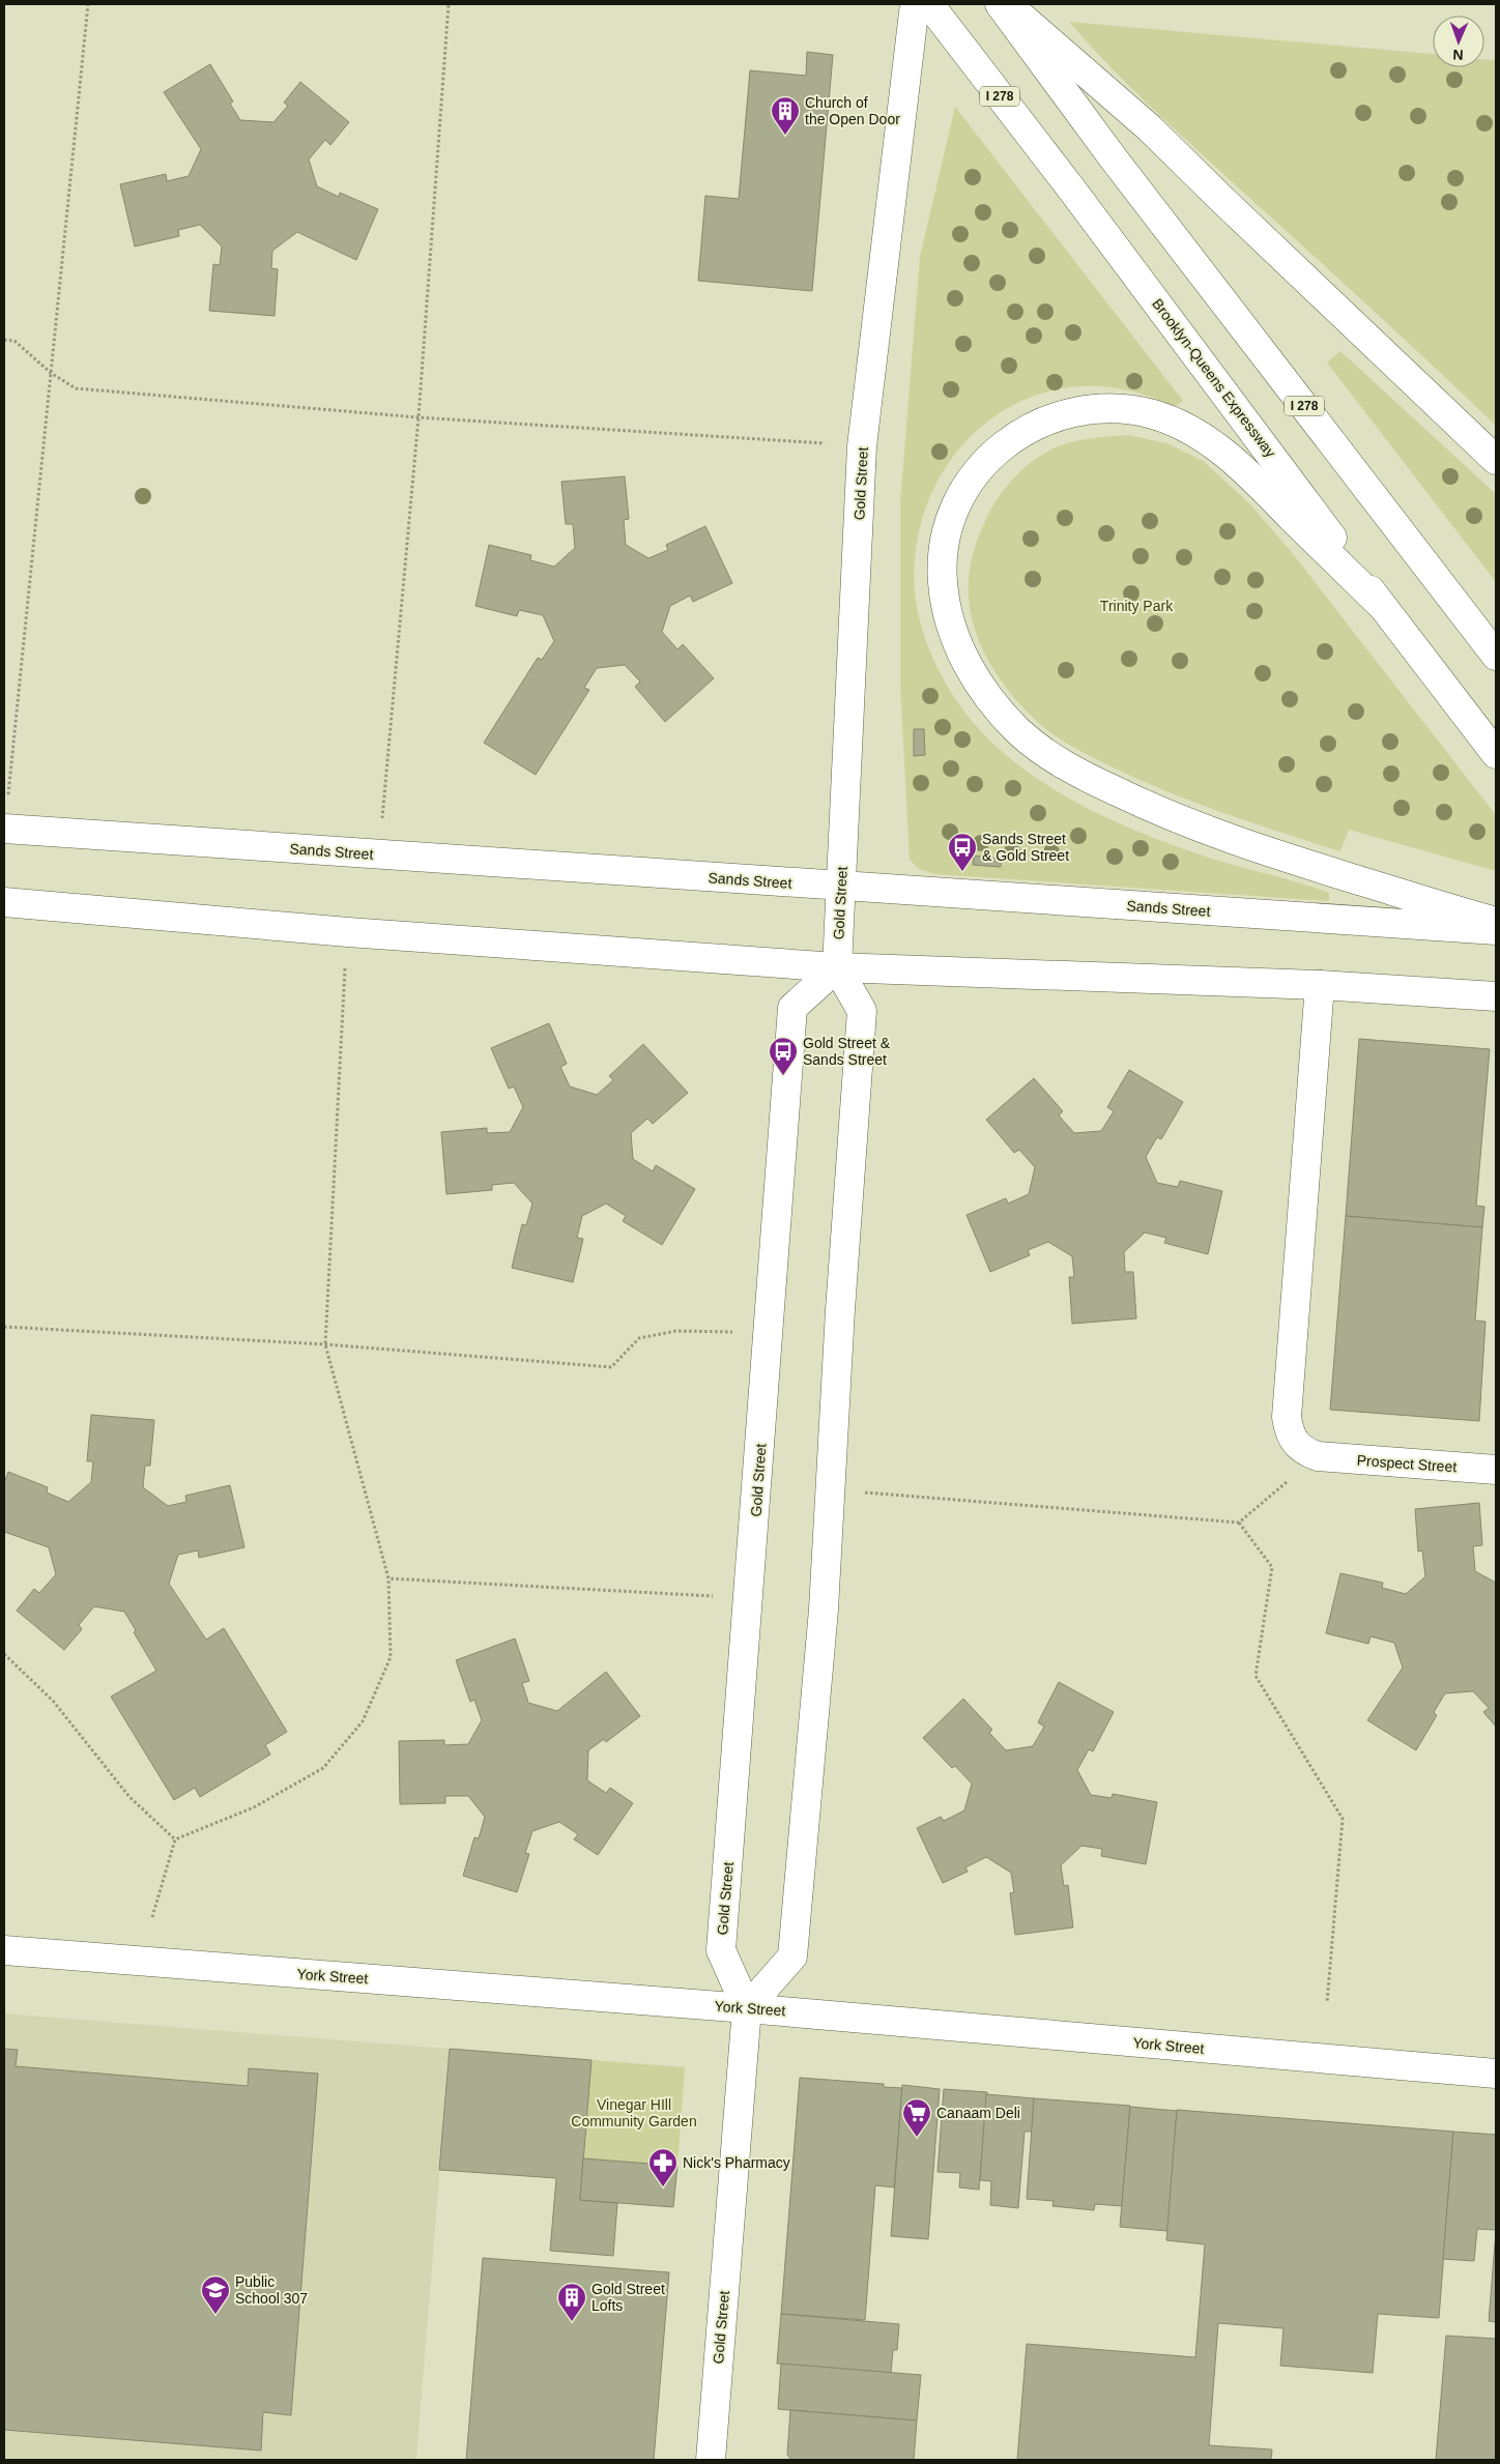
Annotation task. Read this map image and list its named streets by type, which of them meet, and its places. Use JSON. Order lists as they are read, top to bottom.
{
  "streets": {
    "main road": [
      "I 278",
      "Brooklyn-Queens Expressway",
      "Gold Street",
      "Sands Street",
      "Prospect Street",
      "York Street"
    ]
  },
  "crossings": [
    ["Gold Street", "Sands Street"],
    ["Gold Street", "York Street"]
  ],
  "parks": ["Trinity Park", "Vinegar HIll Community Garden"],
  "places": {
    "building": ["Church of the Open Door", "Gold Street Lofts"],
    "bus stop": ["Sands Street & Gold Street", "Gold Street & Sands Street"],
    "supermarket": ["Canaam Deli"],
    "pharmacy": ["Nick's Pharmacy"],
    "school or university": ["Public School 307"]
  },
  "north": "bottom"
}
